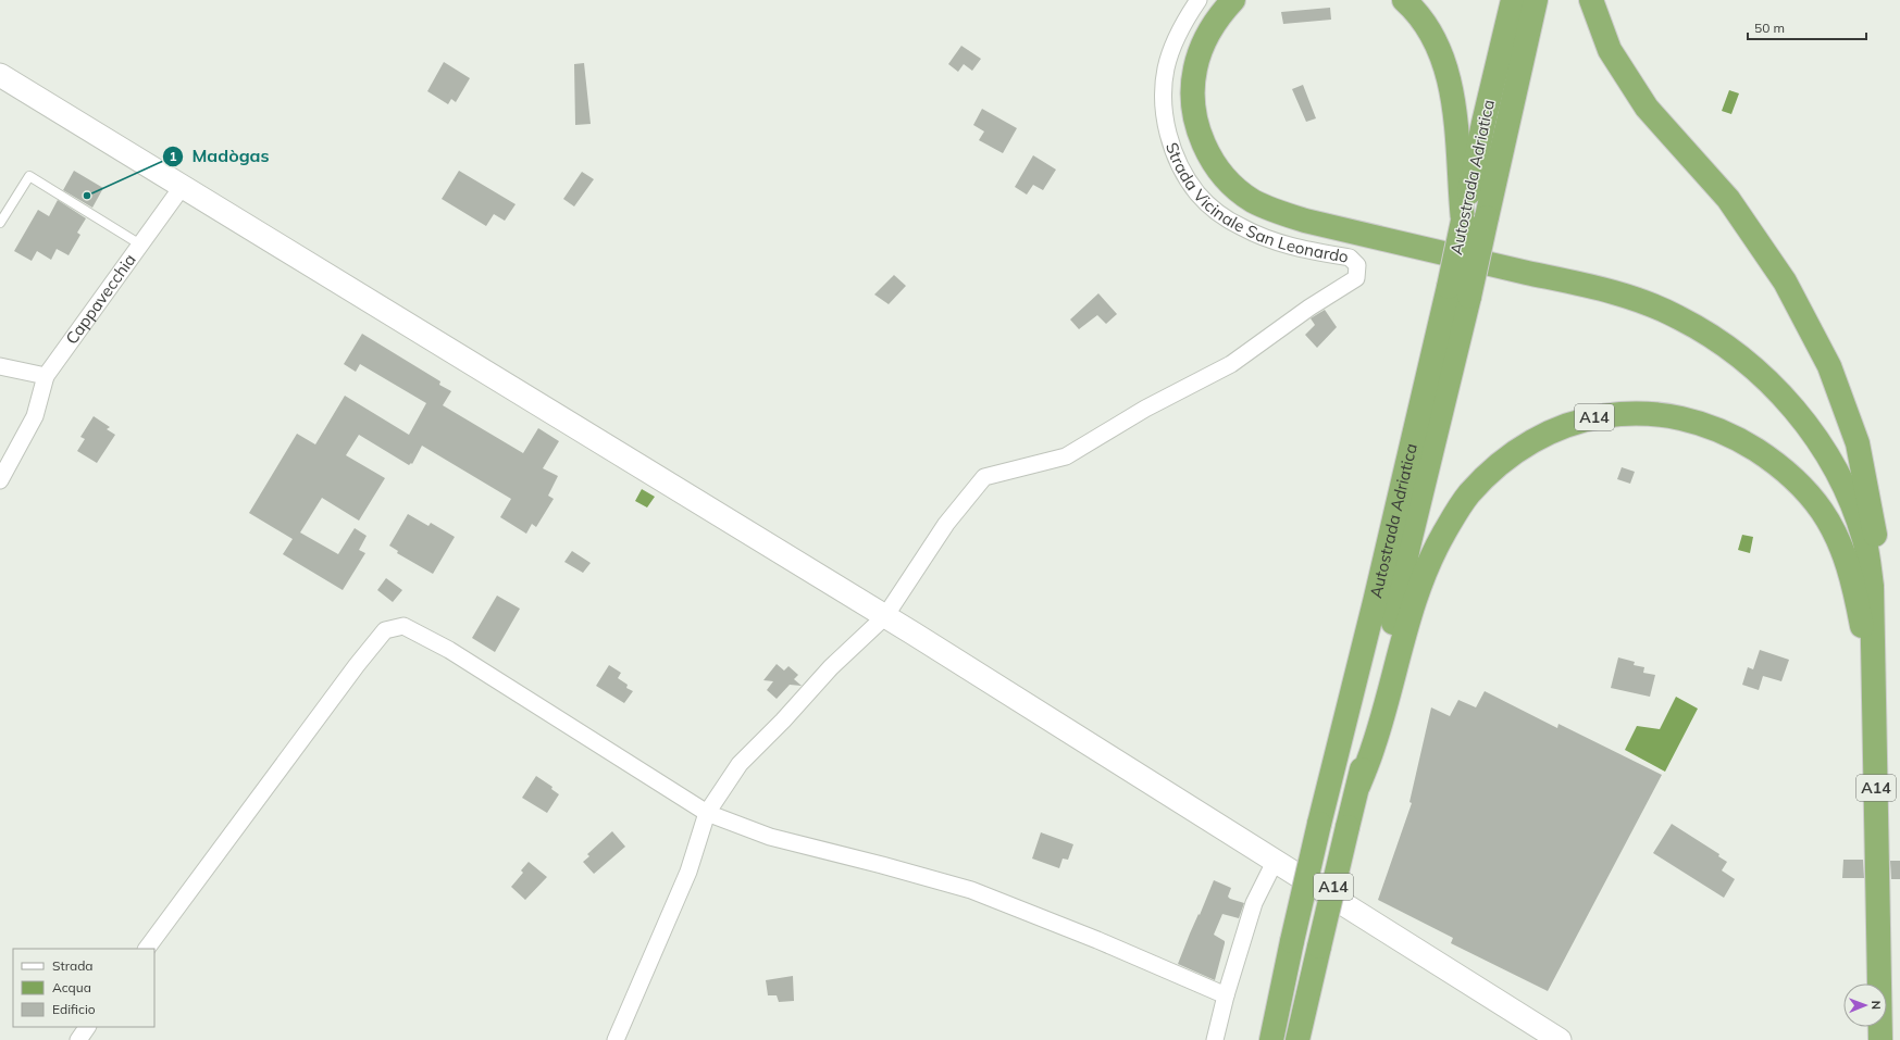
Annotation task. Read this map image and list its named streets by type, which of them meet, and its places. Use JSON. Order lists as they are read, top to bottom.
{
  "streets": {
    "highway": ["Autostrada Adriatica", "A14"],
    "street": ["Strada Vicinale San Leonardo", "Cappavecchia"]
  },
  "crossings": [
    ["Autostrada Adriatica", "A14"]
  ],
  "places": ["Madògas"],
  "legend": ["Strada", "Acqua", "Edificio"],
  "scale_bar": "50 m",
  "north": "right"
}
